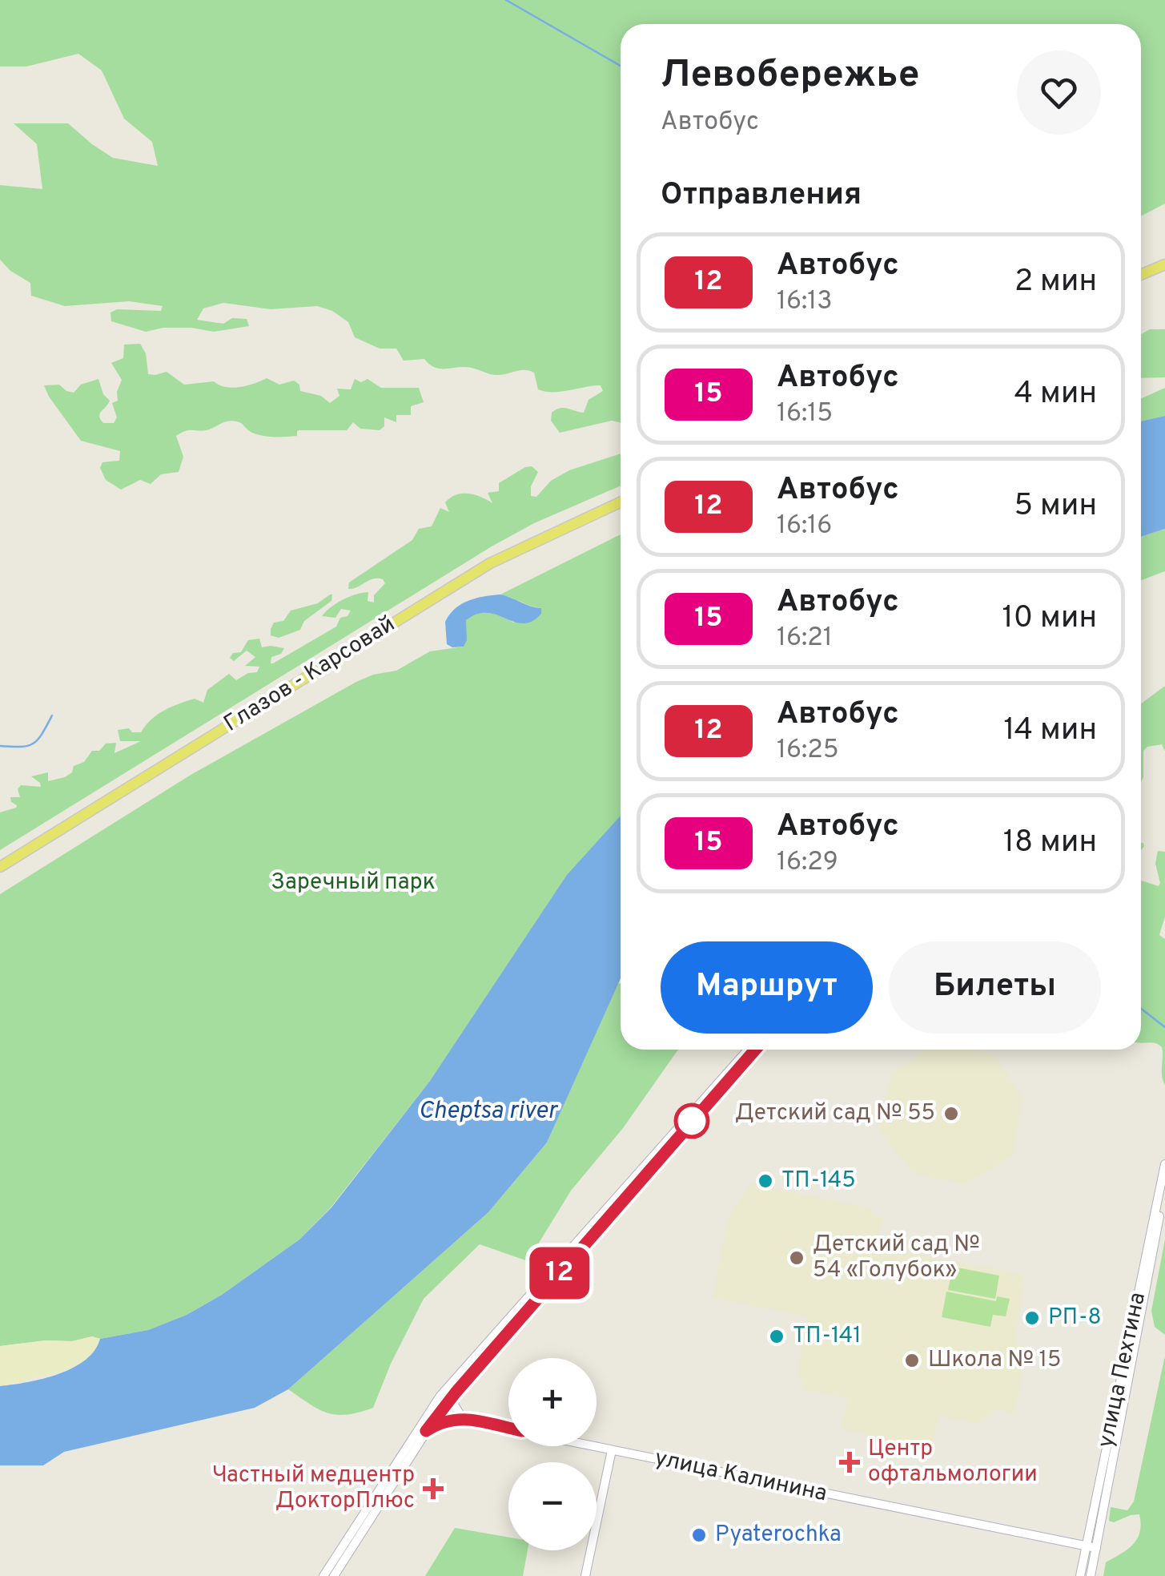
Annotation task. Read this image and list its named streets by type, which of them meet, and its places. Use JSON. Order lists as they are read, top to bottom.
{
  "streets": {
    "main road": ["Глазов - Карсовай"],
    "street": ["улица Пехтина", "улица Калинина"]
  },
  "crossings": [
    ["улица Пехтина", "улица Калинина"]
  ],
  "water": ["Cheptsa river"],
  "parks": ["Заречный парк"],
  "places": {
    "other": [
      "Детский сад № 55",
      "ТП-145",
      "Детский сад № 54 «Голубок»",
      "РП-8",
      "ТП-141",
      "Школа № 15",
      "Pyaterochka"
    ],
    "health": ["Центр офтальмологии", "Частный медцентр ДокторПлюс"]
  },
  "lines": ["bus line 12"],
  "page": {
    "on_map": "12",
    "heading": [
      ["Левобережье", "Автобус"],
      "Отправления"
    ],
    "list": [
      {
        "mark": "12",
        "name": "Автобус",
        "note": "16:13",
        "value": "2 мин"
      },
      {
        "mark": "15",
        "name": "Автобус",
        "note": "16:15",
        "value": "4 мин"
      },
      {
        "mark": "12",
        "name": "Автобус",
        "note": "16:16",
        "value": "5 мин"
      },
      {
        "mark": "15",
        "name": "Автобус",
        "note": "16:21",
        "value": "10 мин"
      },
      {
        "mark": "12",
        "name": "Автобус",
        "note": "16:25",
        "value": "14 мин"
      },
      {
        "mark": "15",
        "name": "Автобус",
        "note": "16:29",
        "value": "18 мин"
      }
    ],
    "buttons": ["Маршрут", "Билеты"],
    "map_buttons": ["+", "−"]
  }
}
